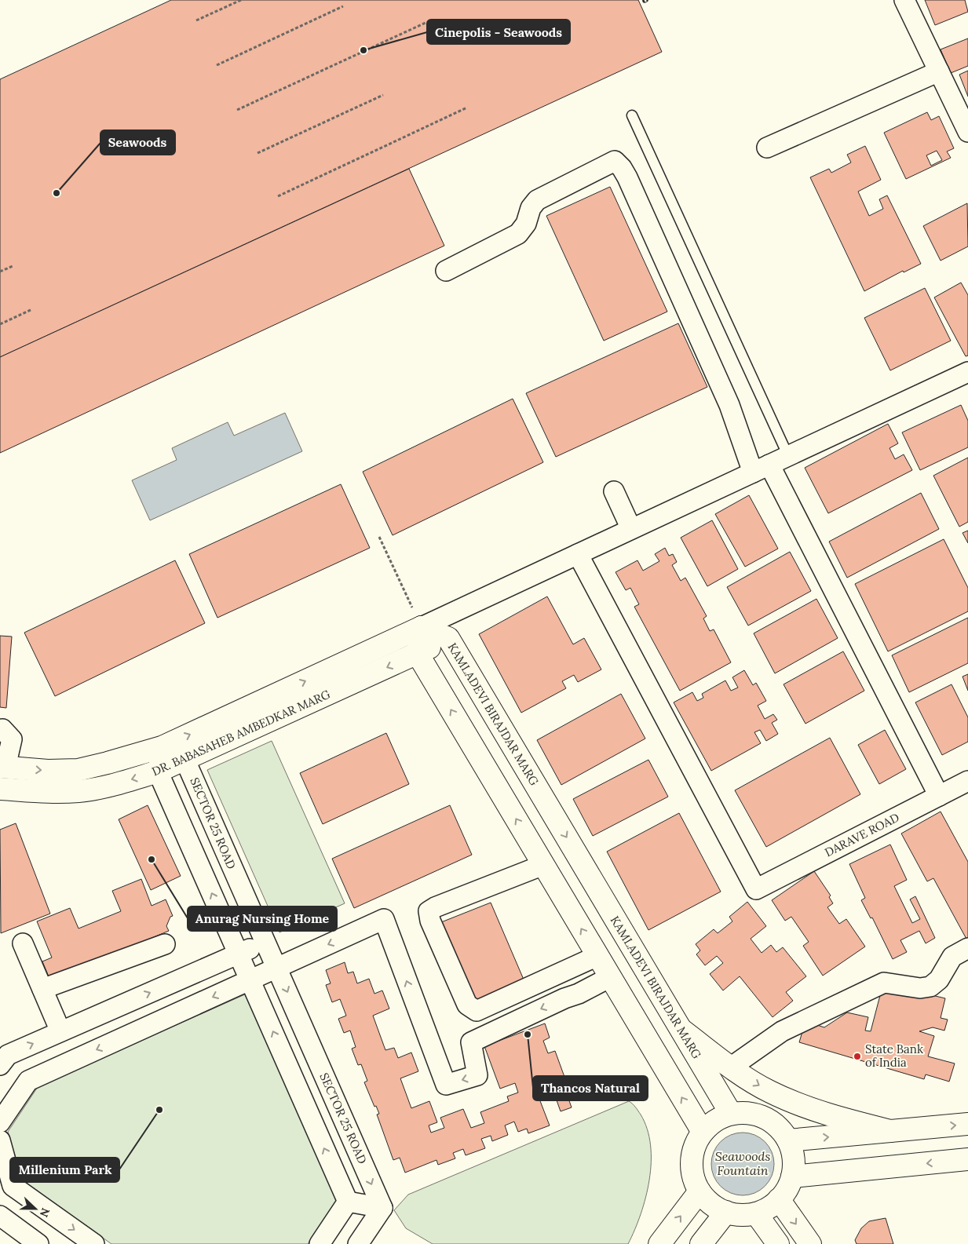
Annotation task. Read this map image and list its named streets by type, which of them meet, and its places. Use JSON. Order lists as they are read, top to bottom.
{
  "streets": {
    "street": [
      "KAMLADEVI BIRAJDAR MARG",
      "DR. BABASAHEB AMBEDKAR MARG",
      "SECTOR 25 ROAD",
      "DARAVE ROAD"
    ]
  },
  "crossings": [
    ["KAMLADEVI BIRAJDAR MARG", "DR. BABASAHEB AMBEDKAR MARG"],
    ["DR. BABASAHEB AMBEDKAR MARG", "SECTOR 25 ROAD"]
  ],
  "water": ["Seawoods Fountain"],
  "places": [
    "Cinepolis - Seawoods",
    "Seawoods",
    "Anurag Nursing Home",
    "Thancos Natural",
    "State Bank of India",
    "Millenium Park"
  ],
  "north": "right"
}
